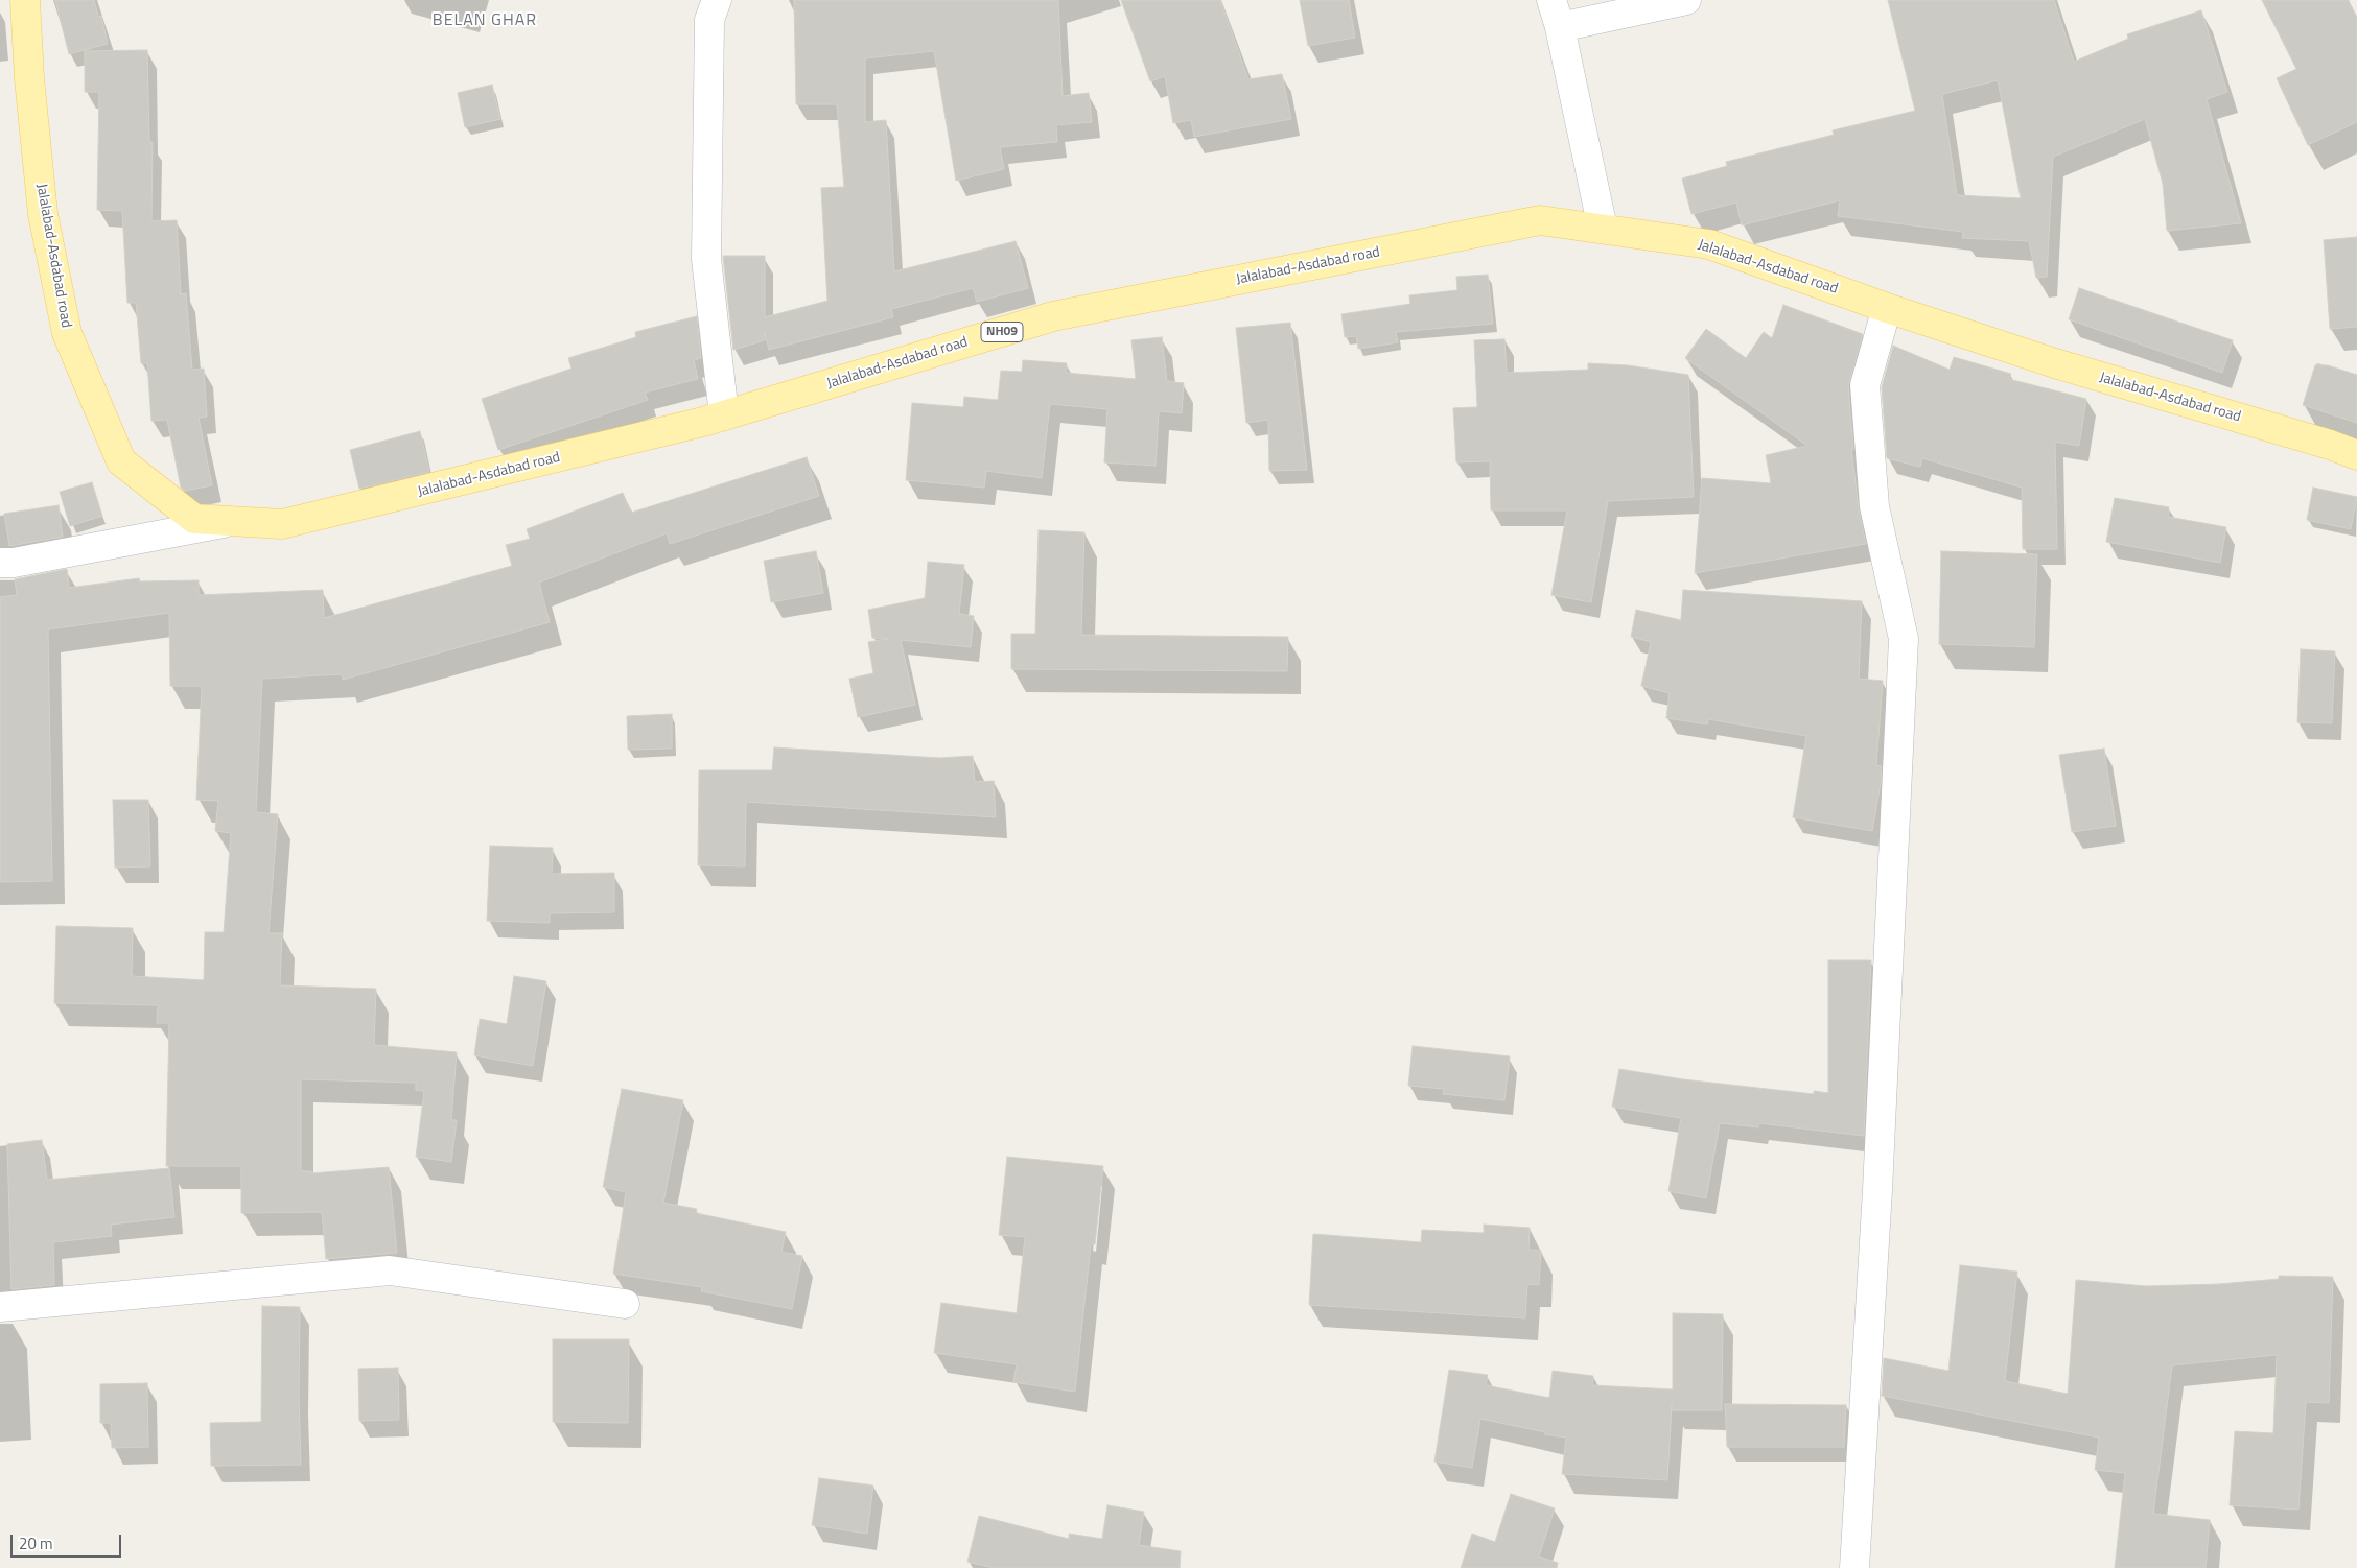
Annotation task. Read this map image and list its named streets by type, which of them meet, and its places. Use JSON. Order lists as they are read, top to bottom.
{
  "streets": {
    "main road": ["Jalalabad-Asdabad road", "NH09"]
  },
  "districts": ["BELAN GHAR"],
  "scale_bar": "20 m"
}
